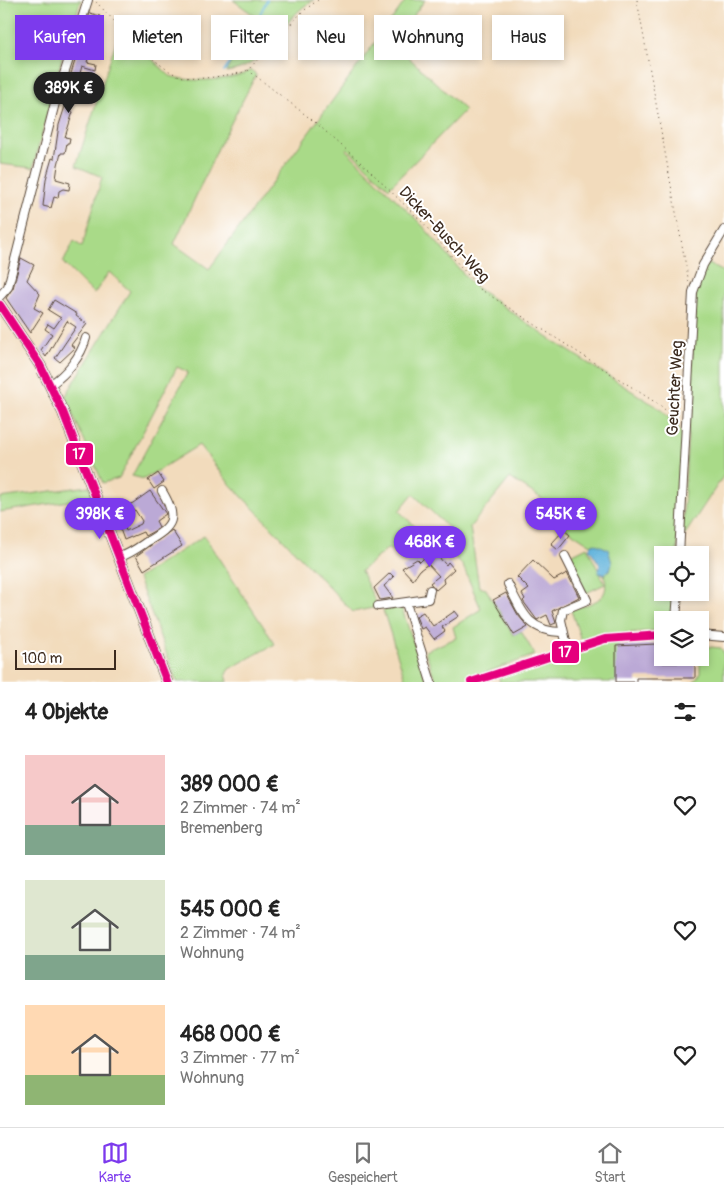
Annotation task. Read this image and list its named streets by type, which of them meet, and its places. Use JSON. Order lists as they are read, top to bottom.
{
  "streets": {
    "street": ["Geuchter Weg"],
    "path": ["Dicker-Busch-Weg"]
  },
  "crossings": [
    ["Dicker-Busch-Weg", "Geuchter Weg"]
  ],
  "lines": ["transit line 17"],
  "scale_bar": "100 m",
  "page": {
    "chip": [
      "Kaufen",
      "Mieten",
      "Filter",
      "Neu",
      "Wohnung",
      "Haus"
    ],
    "price": [
      "389K €",
      "398K €",
      "545K €",
      "468K €"
    ],
    "scale": "100 m",
    "heading": "4 Objekte",
    "list": [
      {
        "name": "389 000 €",
        "note": "2 Zimmer · 74 m² · Bremenberg"
      },
      {
        "name": "545 000 €",
        "note": "2 Zimmer · 74 m² · Wohnung"
      },
      {
        "name": "468 000 €",
        "note": "3 Zimmer · 77 m² · Wohnung"
      }
    ],
    "tabs": ["Karte", "Gespeichert", "Start"]
  }
}
